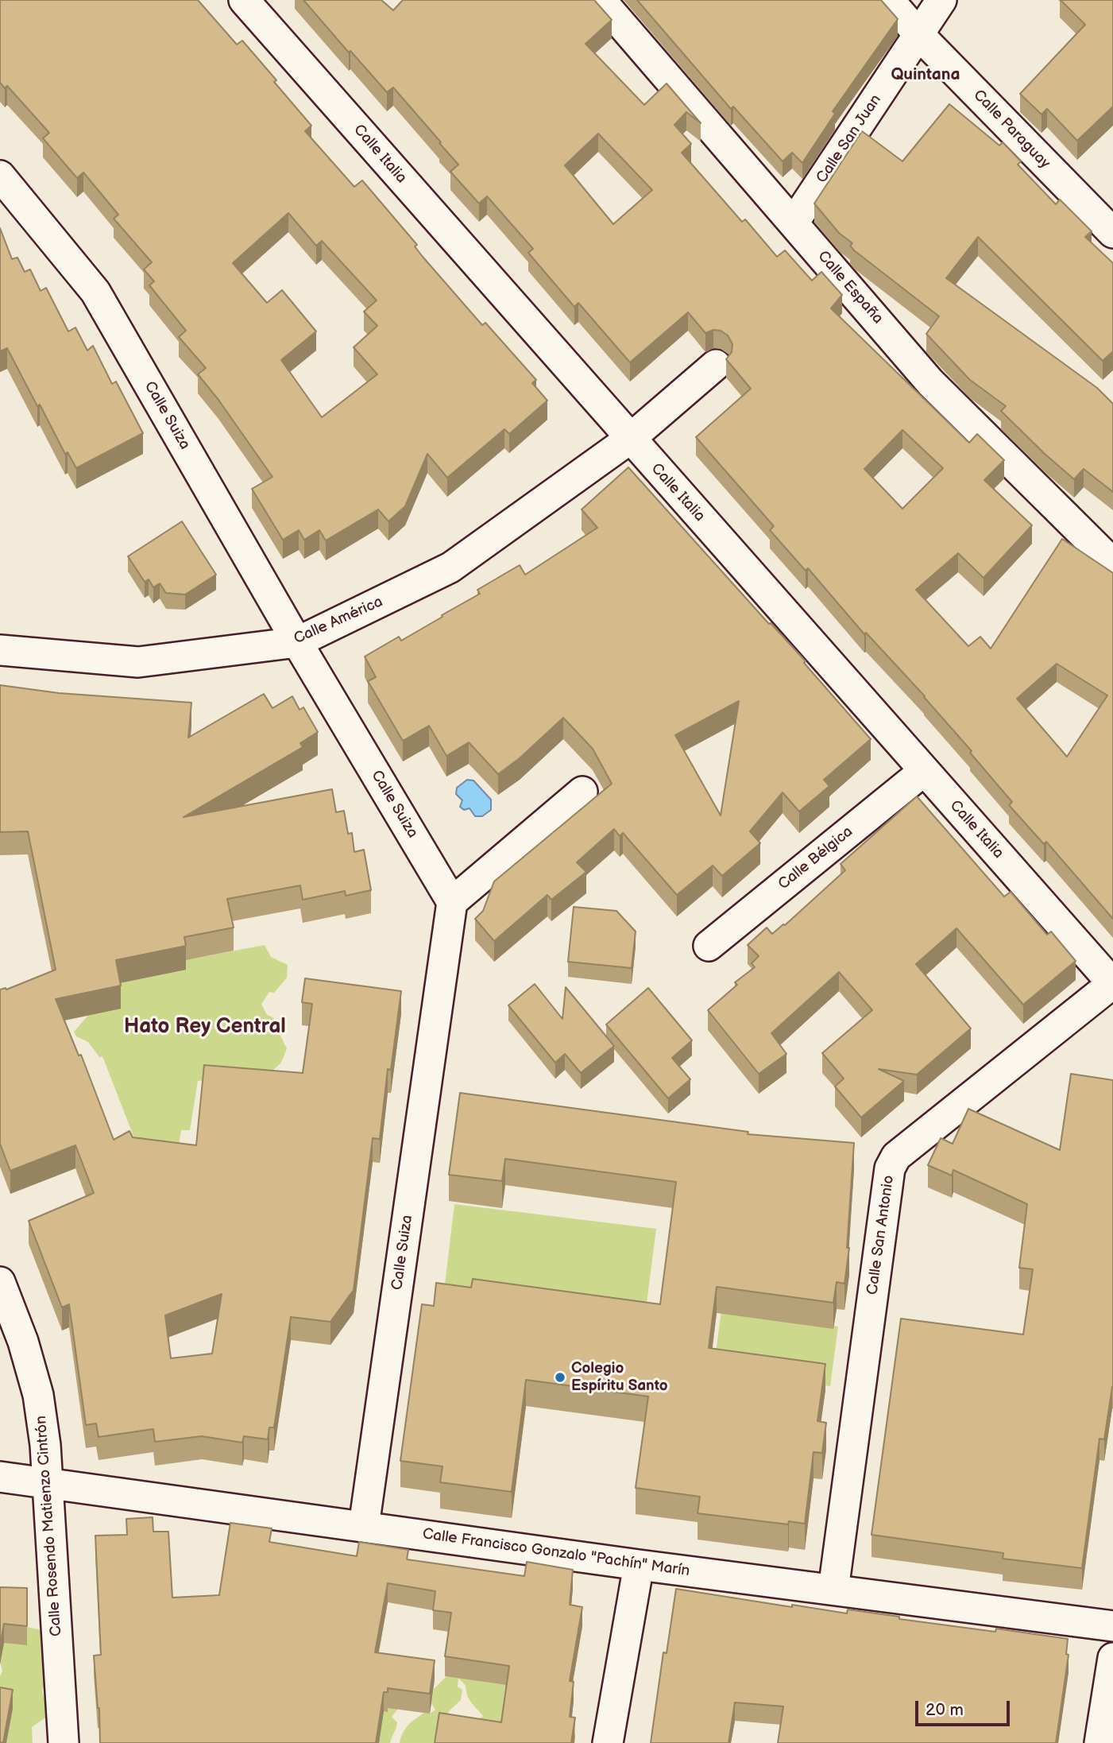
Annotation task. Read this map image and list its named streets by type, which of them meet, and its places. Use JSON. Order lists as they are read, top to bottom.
{
  "streets": {
    "street": [
      "Calle Paraguay",
      "Calle San Juan",
      "Calle Italia",
      "Calle España",
      "Calle Suiza",
      "Calle América",
      "Calle Bélgica",
      "Calle San Antonio",
      "Calle Rosendo Matienzo Cintrón",
      "Calle Francisco Gonzalo \"Pachín\" Marín"
    ]
  },
  "crossings": [
    ["Calle Paraguay", "Calle San Juan"],
    ["Calle San Juan", "Calle España"],
    ["Calle Italia", "Calle América"],
    ["Calle Italia", "Calle Bélgica"],
    ["Calle Italia", "Calle San Antonio"],
    ["Calle Suiza", "Calle América"],
    ["Calle Suiza", "Calle Francisco Gonzalo \"Pachín\" Marín"],
    ["Calle San Antonio", "Calle Francisco Gonzalo \"Pachín\" Marín"],
    ["Calle Rosendo Matienzo Cintrón", "Calle Francisco Gonzalo \"Pachín\" Marín"]
  ],
  "districts": ["Quintana", "Hato Rey Central"],
  "places": ["Colegio Espíritu Santo"],
  "scale_bar": "20 m"
}
